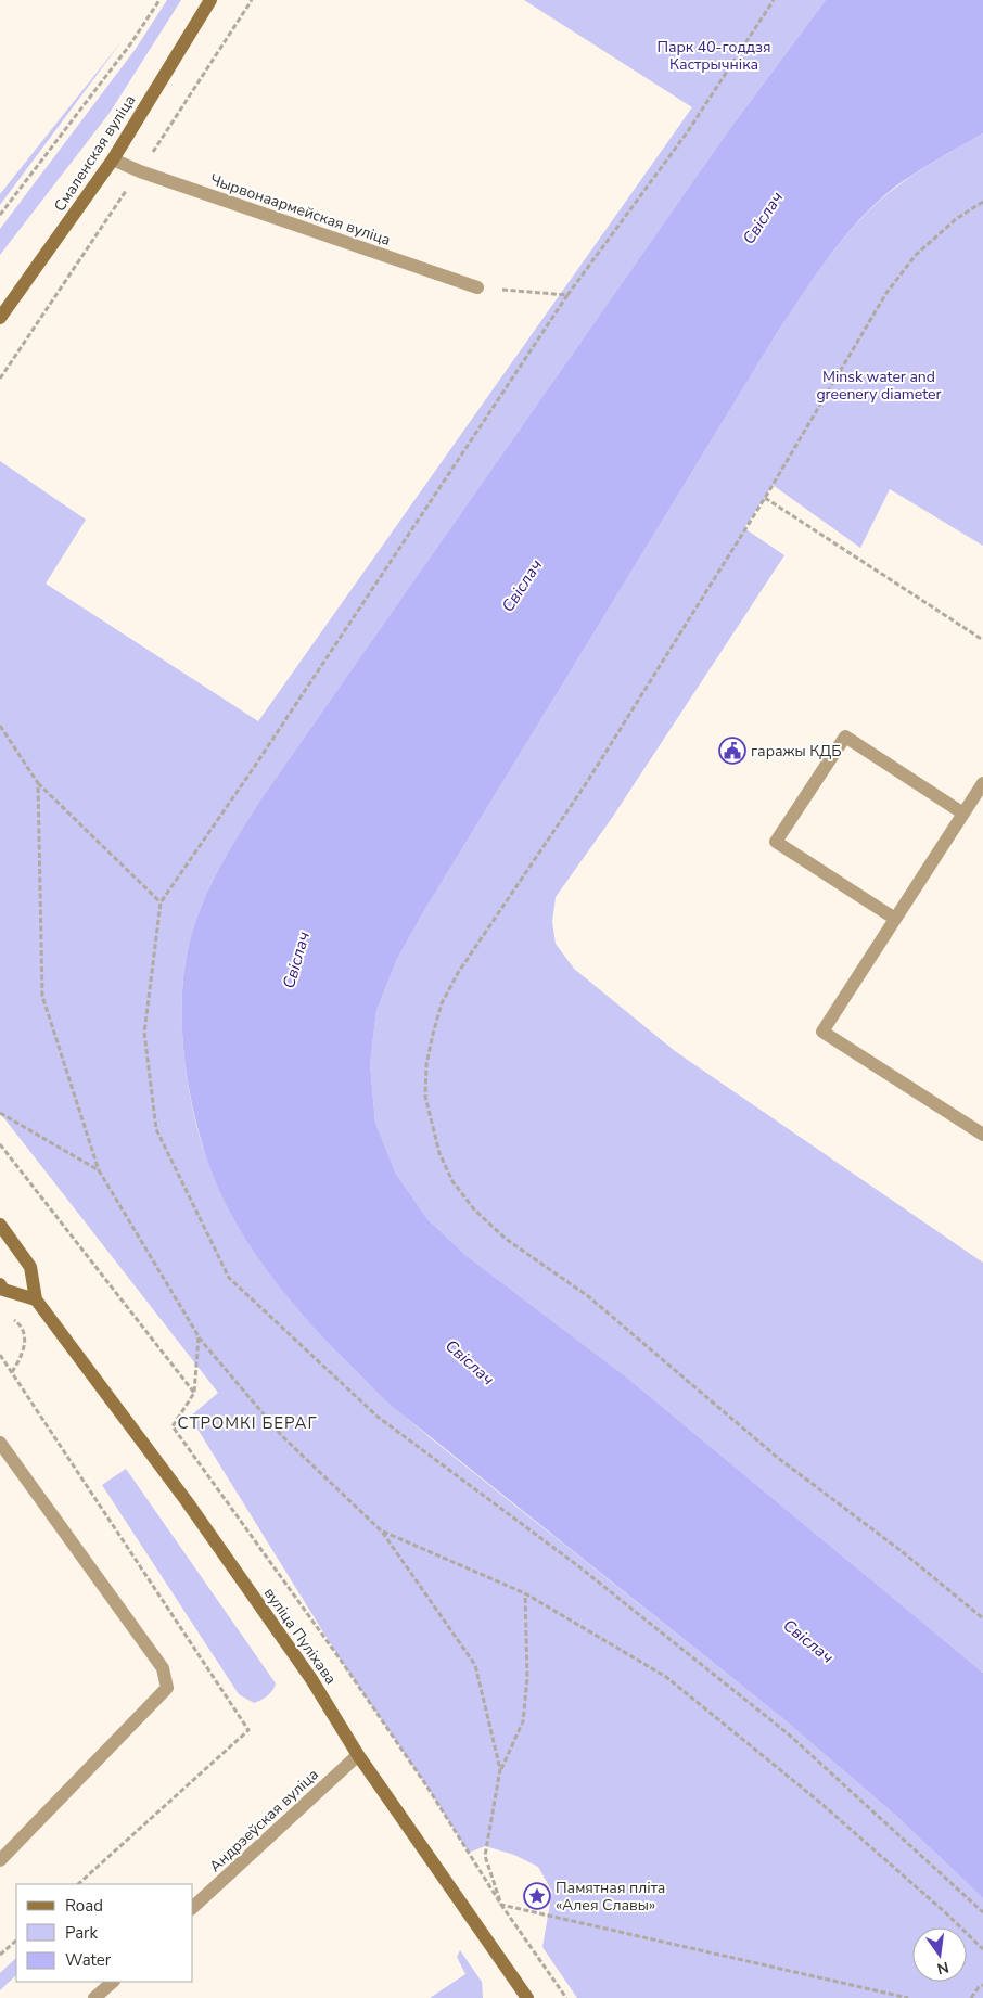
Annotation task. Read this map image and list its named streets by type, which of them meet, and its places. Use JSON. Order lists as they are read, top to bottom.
{
  "streets": {
    "street": [
      "Смаленская вуліца",
      "Чырвонаармейская вуліца",
      "вуліца Пуліхава",
      "Андрэеўская вуліца"
    ]
  },
  "crossings": [
    ["Смаленская вуліца", "Чырвонаармейская вуліца"],
    ["вуліца Пуліхава", "Андрэеўская вуліца"]
  ],
  "districts": ["СТРОМКІ БЕРАГ"],
  "water": ["Свіслач"],
  "parks": ["Парк 40-годдзя Кастрычніка", "Minsk water and greenery diameter"],
  "places": {
    "public building": ["гаражы КДБ"],
    "place": ["Памятная пліта «Алея Славы»"]
  },
  "legend": ["Road", "Park", "Water"],
  "north": "bottom"
}
